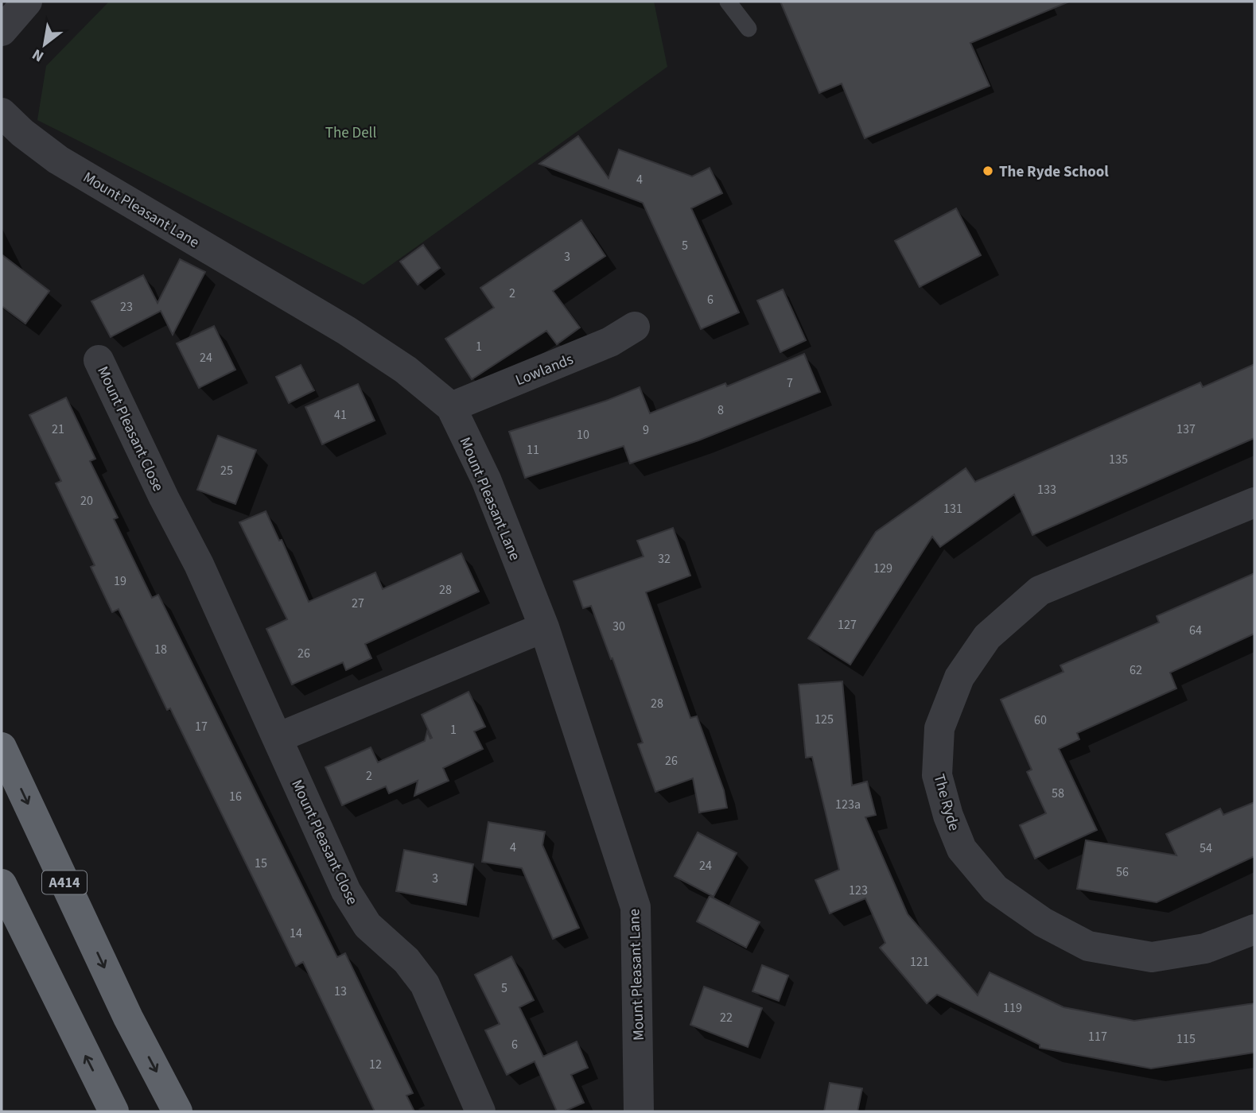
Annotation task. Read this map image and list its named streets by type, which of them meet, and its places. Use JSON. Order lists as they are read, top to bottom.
{
  "streets": {
    "highway": ["A414"],
    "street": [
      "Mount Pleasant Lane",
      "Lowlands",
      "Mount Pleasant Close",
      "The Ryde"
    ]
  },
  "crossings": [
    ["Mount Pleasant Lane", "Lowlands"]
  ],
  "parks": ["The Dell"],
  "places": ["The Ryde School"],
  "house_numbers": [
    "4",
    "5",
    "3",
    "2",
    "6",
    "23",
    "1",
    "24",
    "7",
    "8",
    "41",
    "21",
    "137",
    "9",
    "10",
    "11",
    "135",
    "25",
    "133",
    "20",
    "131",
    "32",
    "129",
    "19",
    "28",
    "27",
    "127",
    "30",
    "64",
    "18",
    "26",
    "62",
    "28",
    "125",
    "60",
    "17",
    "1",
    "26",
    "2",
    "58",
    "16",
    "123a",
    "4",
    "54",
    "15",
    "24",
    "56",
    "3",
    "123",
    "14",
    "121",
    "5",
    "13",
    "119",
    "22",
    "117",
    "115",
    "6",
    "12"
  ],
  "north": "bottom left"
}
